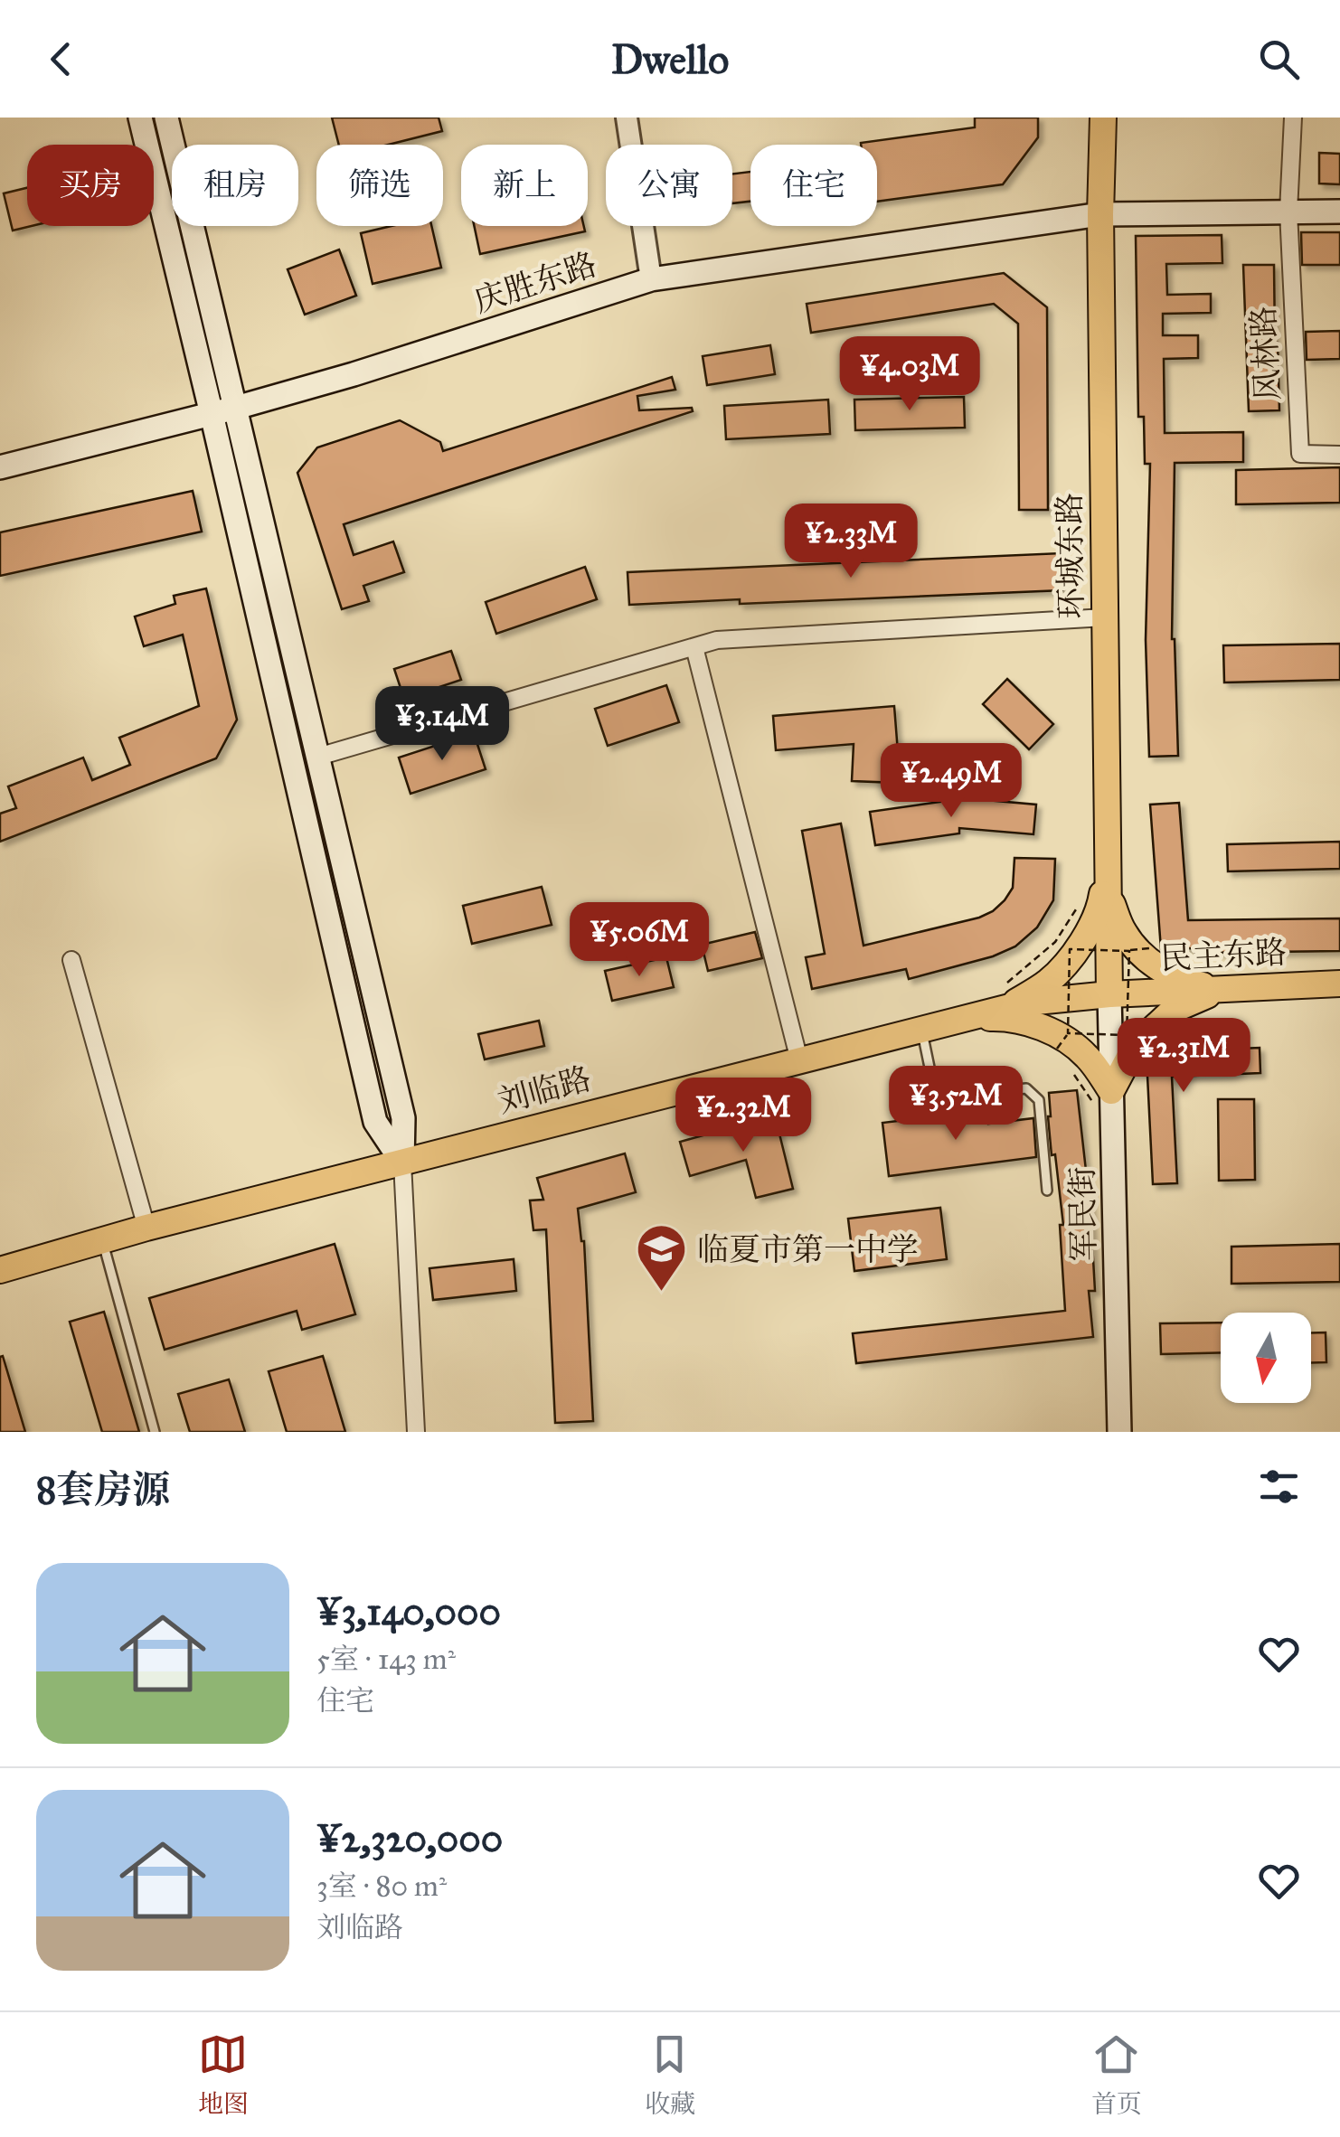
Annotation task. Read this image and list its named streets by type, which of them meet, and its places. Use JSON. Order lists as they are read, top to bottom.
{
  "streets": {
    "main road": [
      "庆胜东路",
      "环城东路",
      "民主东路",
      "刘临路",
      "军民街"
    ],
    "street": ["风林路"]
  },
  "crossings": [
    ["庆胜东路", "风林路"],
    ["庆胜东路", "环城东路"],
    ["环城东路", "民主东路"],
    ["环城东路", "刘临路"],
    ["环城东路", "军民街"],
    ["民主东路", "刘临路"],
    ["民主东路", "军民街"],
    ["刘临路", "军民街"]
  ],
  "places": {
    "school or university": ["临夏市第一中学"]
  },
  "north": "bottom",
  "page": {
    "header": "Dwello",
    "chip": [
      "买房",
      "租房",
      "筛选",
      "新上",
      "公寓",
      "住宅"
    ],
    "price": [
      "¥4.03M",
      "¥2.33M",
      "¥3.14M",
      "¥2.49M",
      "¥5.06M",
      "¥2.31M",
      "¥3.52M",
      "¥2.32M"
    ],
    "heading": "8套房源",
    "list": [
      {
        "name": "¥3,140,000",
        "note": "5室 · 143 m² · 住宅"
      },
      {
        "name": "¥2,320,000",
        "note": "3室 · 80 m² · 刘临路"
      }
    ],
    "tabs": ["地图", "收藏", "首页"]
  }
}
